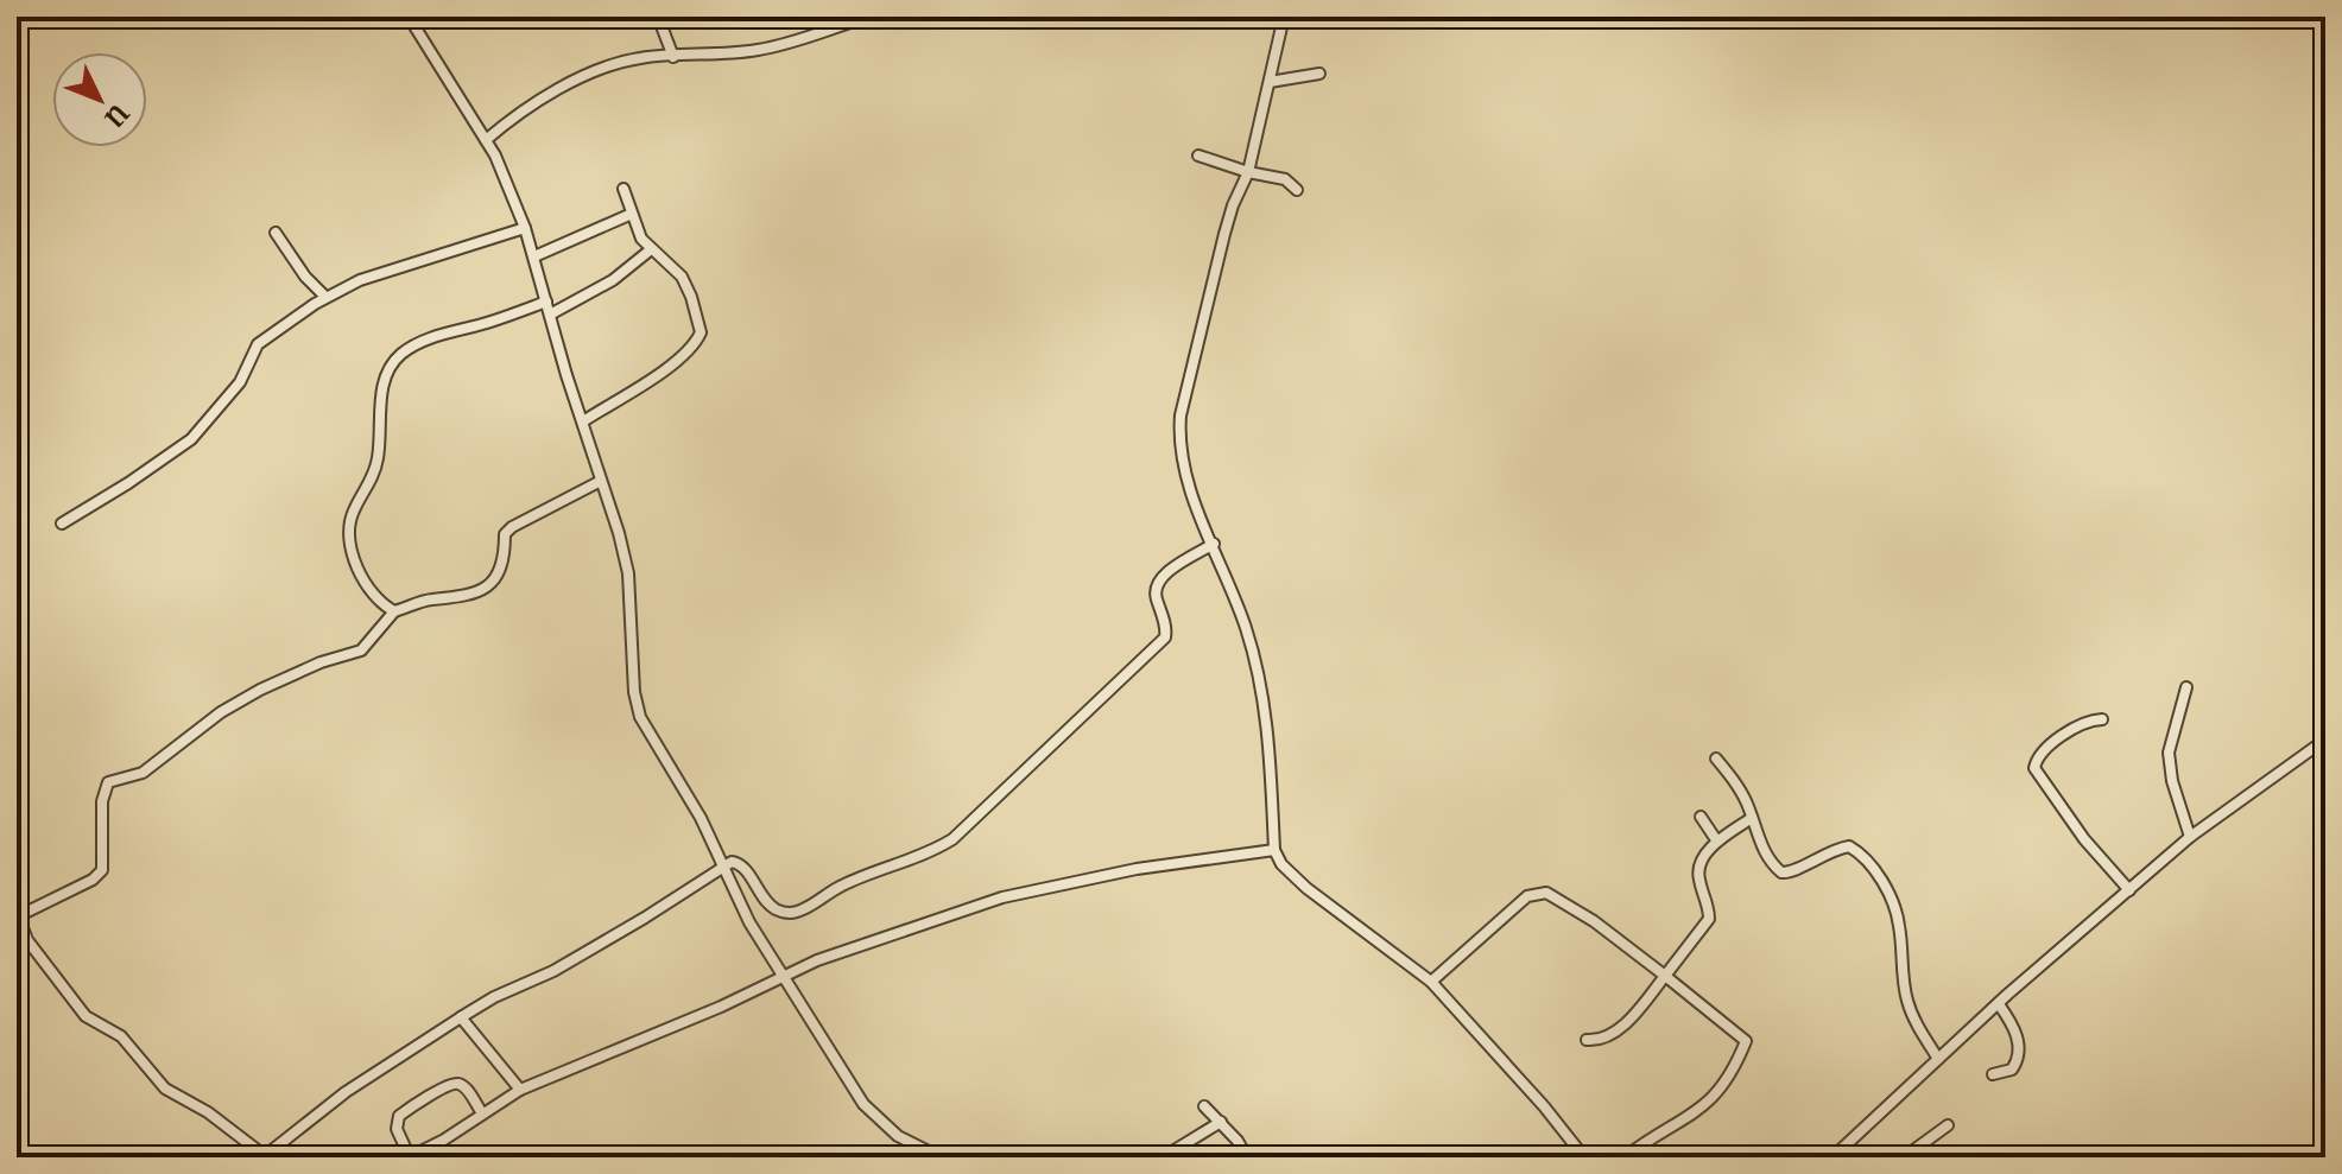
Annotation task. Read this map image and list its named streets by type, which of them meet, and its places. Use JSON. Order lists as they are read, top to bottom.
{
  "north": "bottom right"
}
